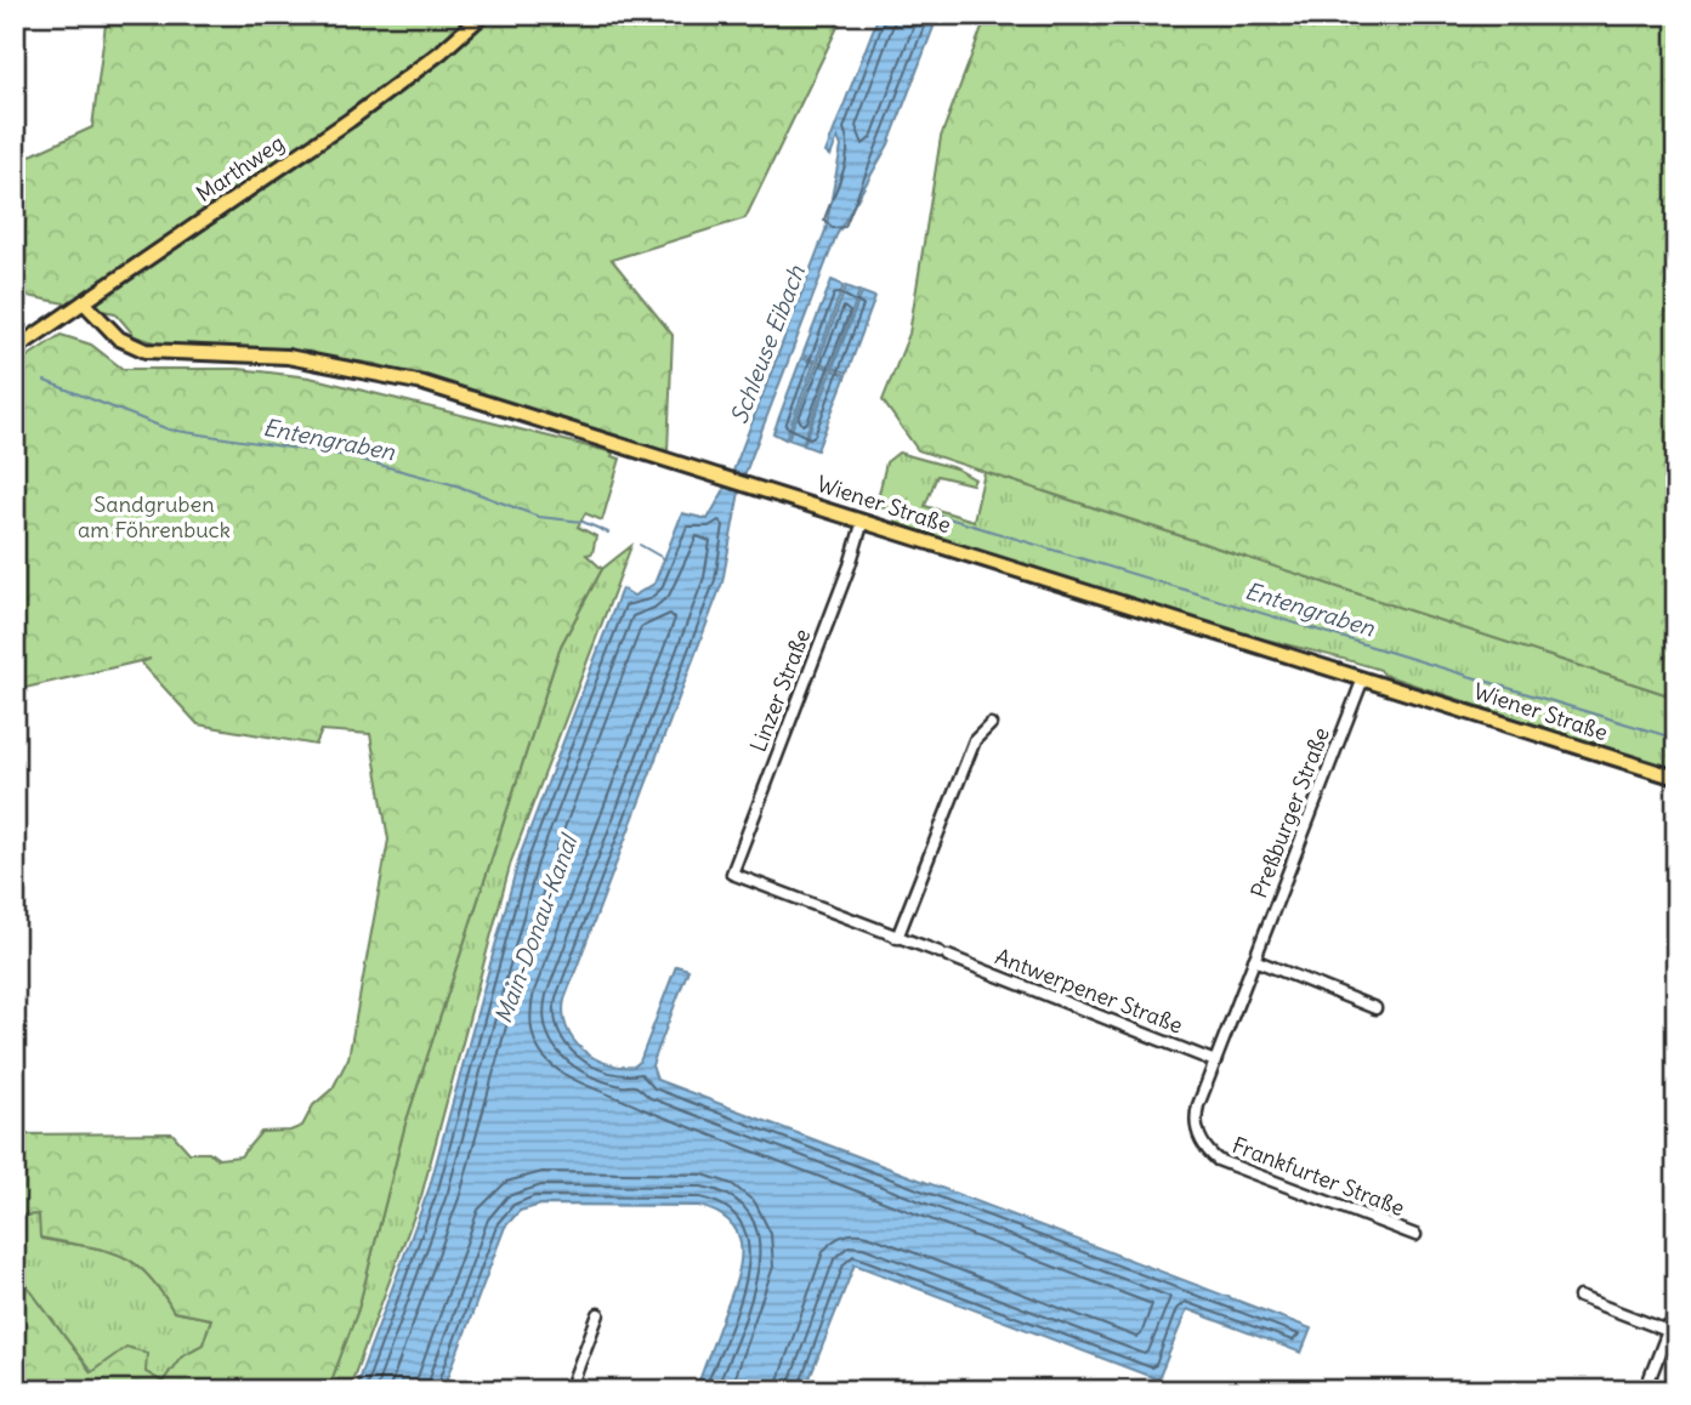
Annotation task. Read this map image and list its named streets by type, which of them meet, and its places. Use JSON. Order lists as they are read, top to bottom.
{
  "streets": {
    "main road": ["Marthweg", "Wiener Straße"],
    "street": [
      "Linzer Straße",
      "Preßburger Straße",
      "Antwerpener Straße",
      "Frankfurter Straße"
    ]
  },
  "crossings": [
    ["Marthweg", "Wiener Straße"],
    ["Wiener Straße", "Linzer Straße"],
    ["Wiener Straße", "Preßburger Straße"],
    ["Linzer Straße", "Antwerpener Straße"],
    ["Preßburger Straße", "Antwerpener Straße"],
    ["Preßburger Straße", "Frankfurter Straße"]
  ],
  "water": ["Schleuse Eibach", "Entengraben", "Main-Donau-Kanal"],
  "parks": ["Sandgruben am Föhrenbuck"]
}
